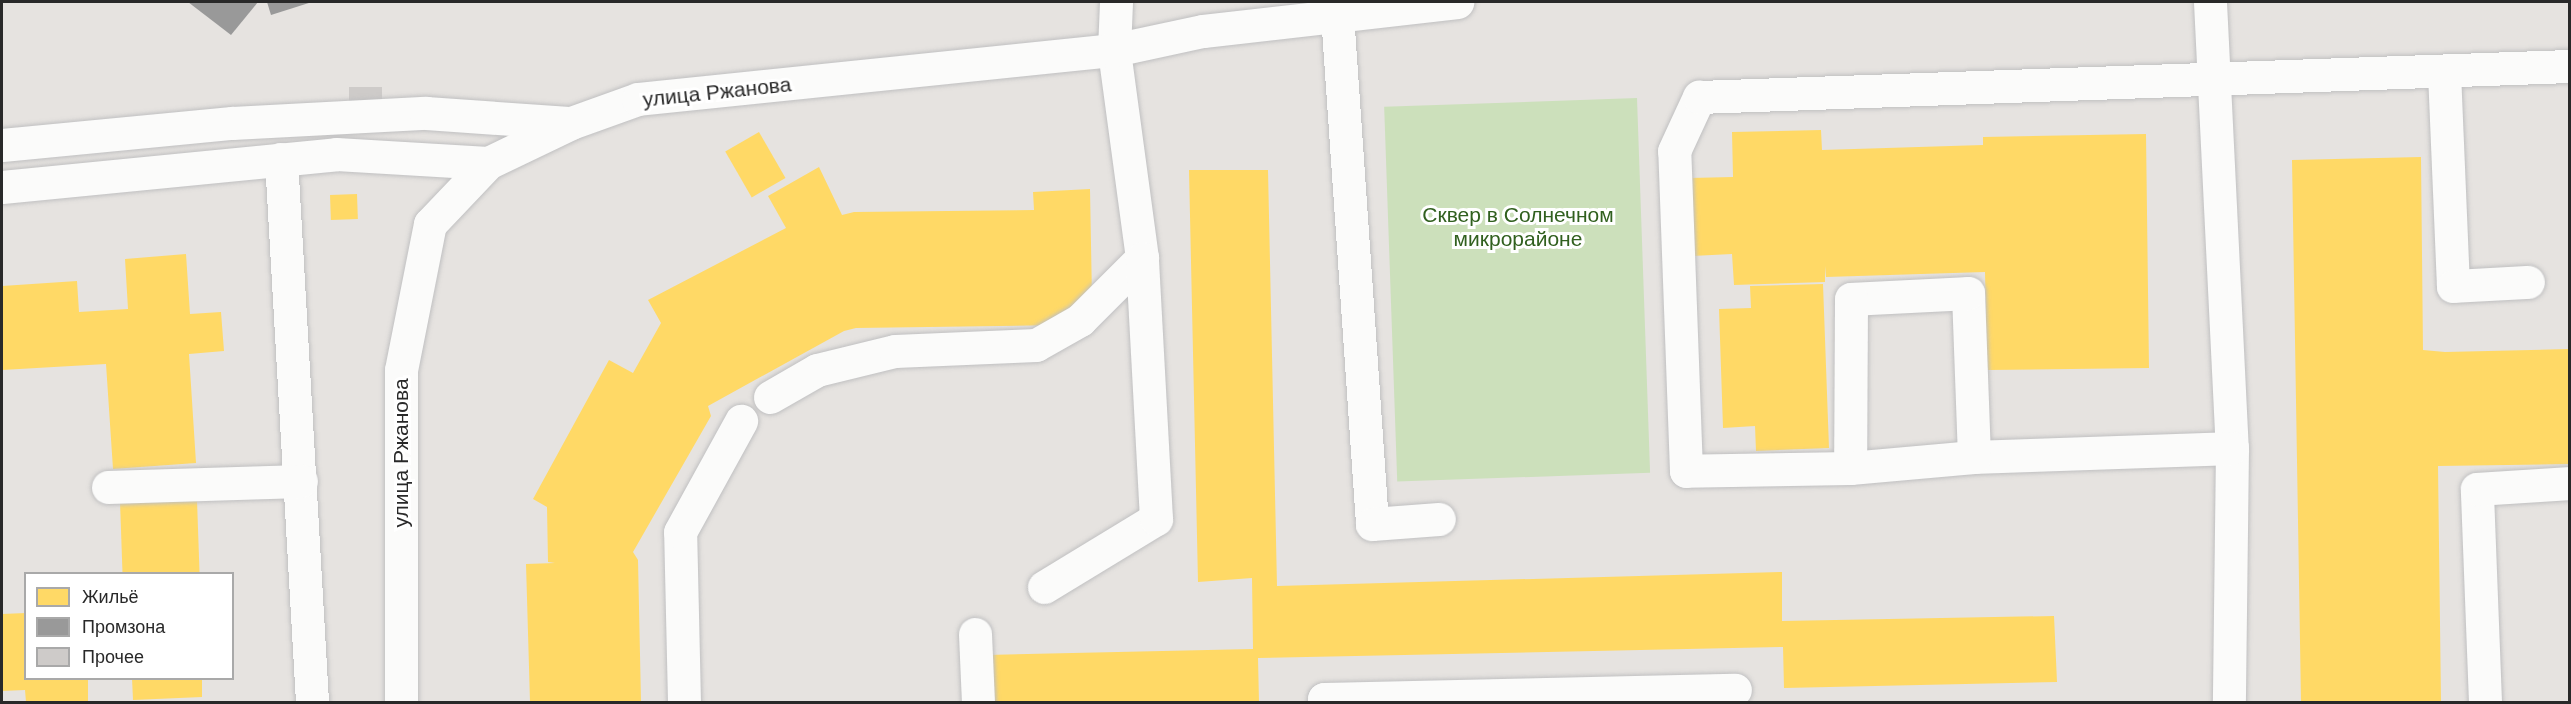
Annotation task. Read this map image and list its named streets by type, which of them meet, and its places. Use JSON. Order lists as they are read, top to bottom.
{
  "streets": {
    "street": ["улица Ржанова"]
  },
  "parks": ["Сквер в Солнечном микрорайоне"],
  "legend": ["Жильё", "Промзона", "Прочее"]
}
